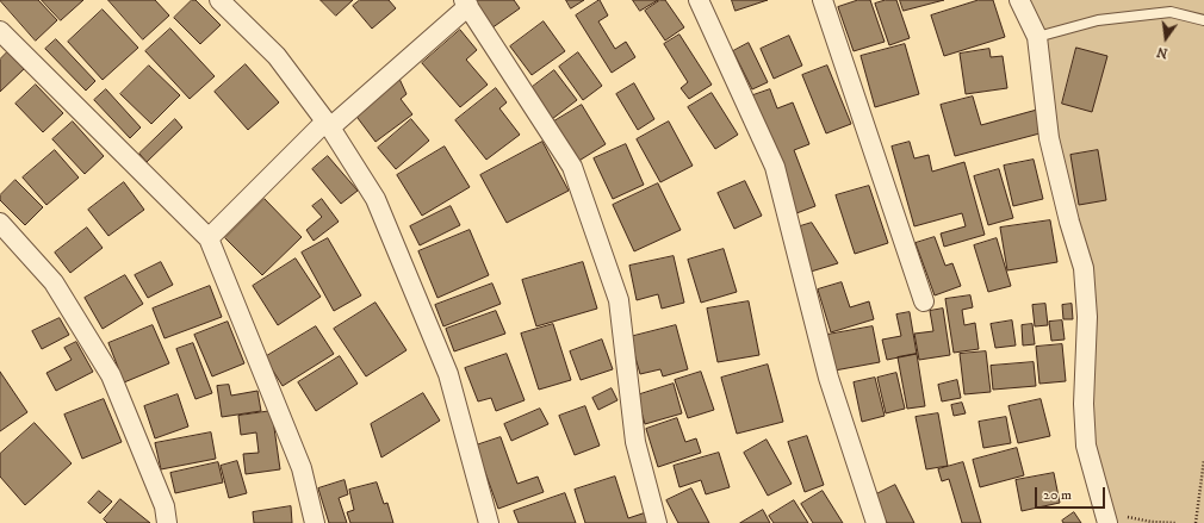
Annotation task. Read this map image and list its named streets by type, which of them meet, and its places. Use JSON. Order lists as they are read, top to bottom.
{
  "scale_bar": "20 m",
  "north": "bottom"
}
